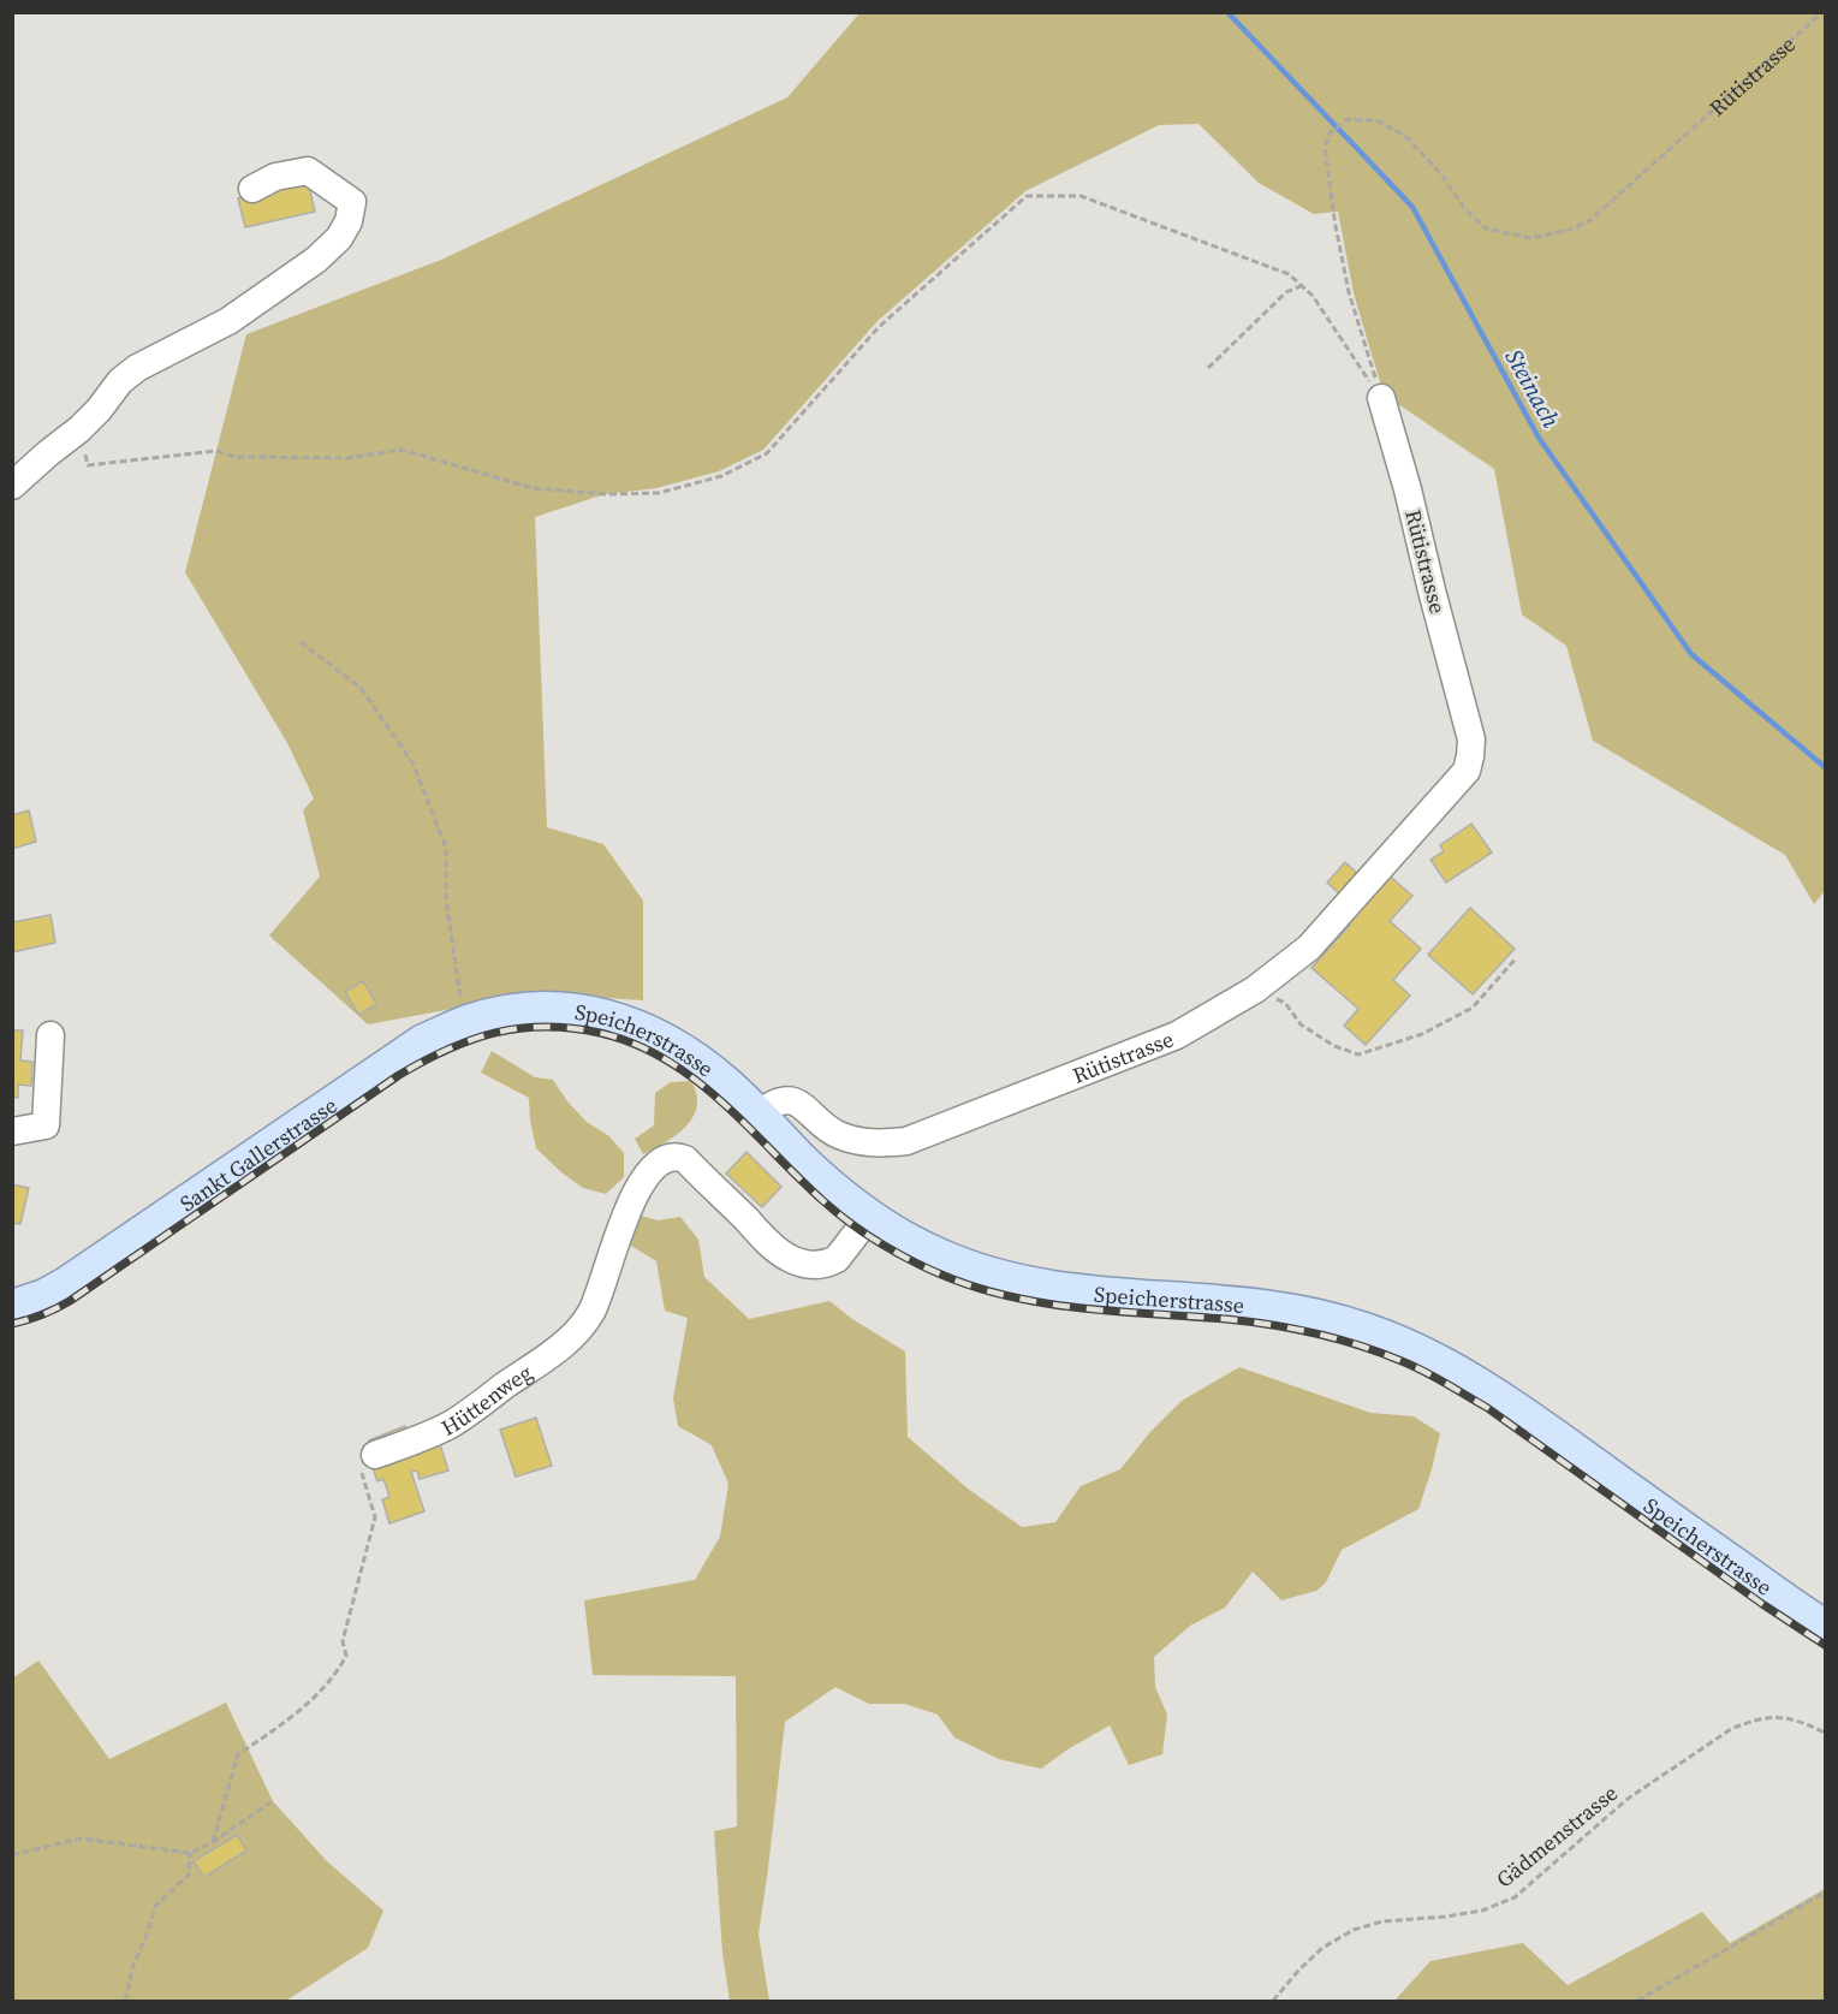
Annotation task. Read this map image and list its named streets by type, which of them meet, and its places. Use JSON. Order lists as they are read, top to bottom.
{
  "streets": {
    "main road": ["Speicherstrasse", "Sankt Gallerstrasse"],
    "street": ["Rütistrasse", "Hüttenweg"],
    "path": ["Gädmenstrasse"]
  },
  "crossings": [
    ["Rütistrasse", "Speicherstrasse"],
    ["Speicherstrasse", "Sankt Gallerstrasse"],
    ["Speicherstrasse", "Hüttenweg"]
  ],
  "water": ["Steinach"]
}
